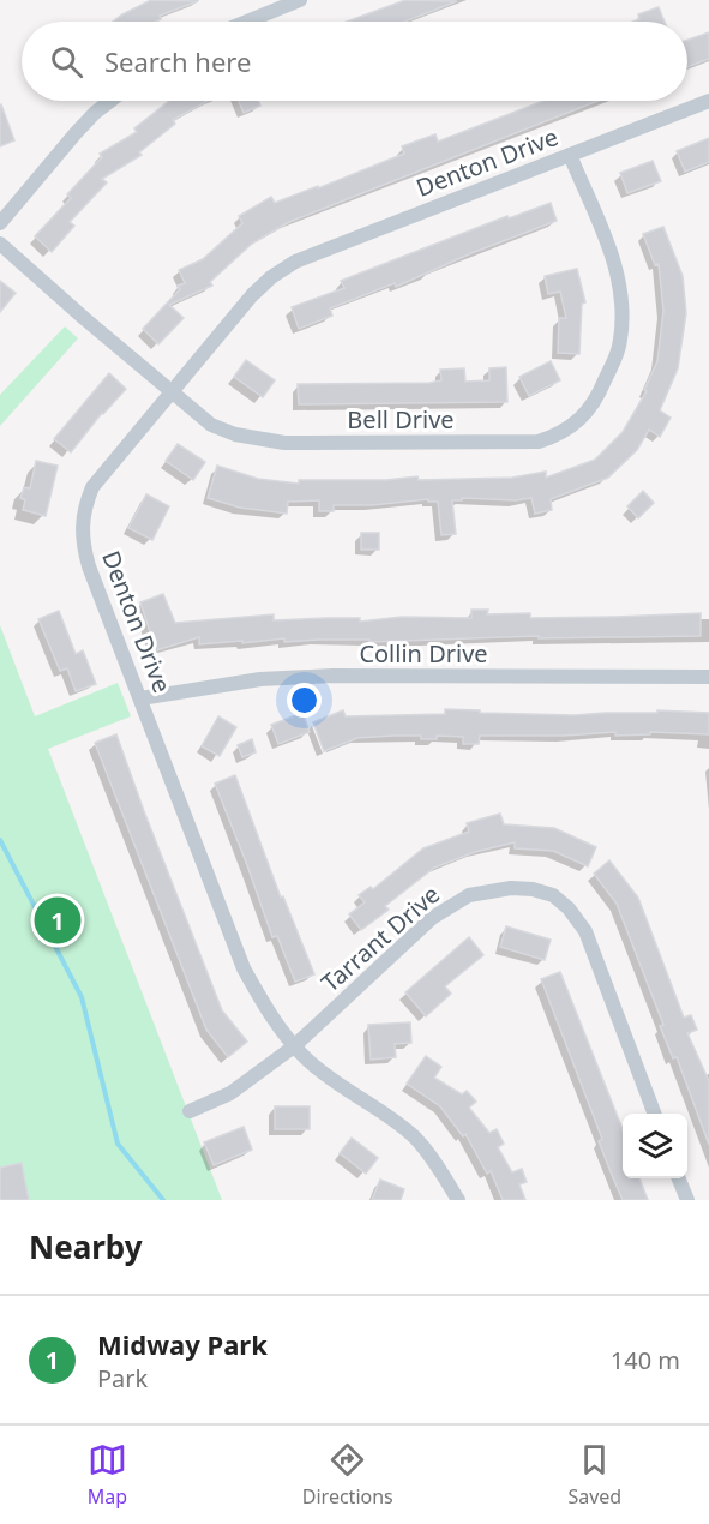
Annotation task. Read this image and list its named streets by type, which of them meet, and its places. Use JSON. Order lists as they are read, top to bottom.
{
  "streets": {
    "street": [
      "Denton Drive",
      "Bell Drive",
      "Collin Drive",
      "Tarrant Drive"
    ]
  },
  "crossings": [
    ["Denton Drive", "Bell Drive"],
    ["Denton Drive", "Collin Drive"],
    ["Denton Drive", "Tarrant Drive"]
  ],
  "page": {
    "search": "Search here",
    "pins": "1",
    "heading": "Nearby",
    "list": [
      {
        "mark": "1",
        "name": "Midway Park",
        "note": "Park",
        "value": "140 m"
      }
    ],
    "nav": ["Map", "Directions", "Saved"]
  }
}
